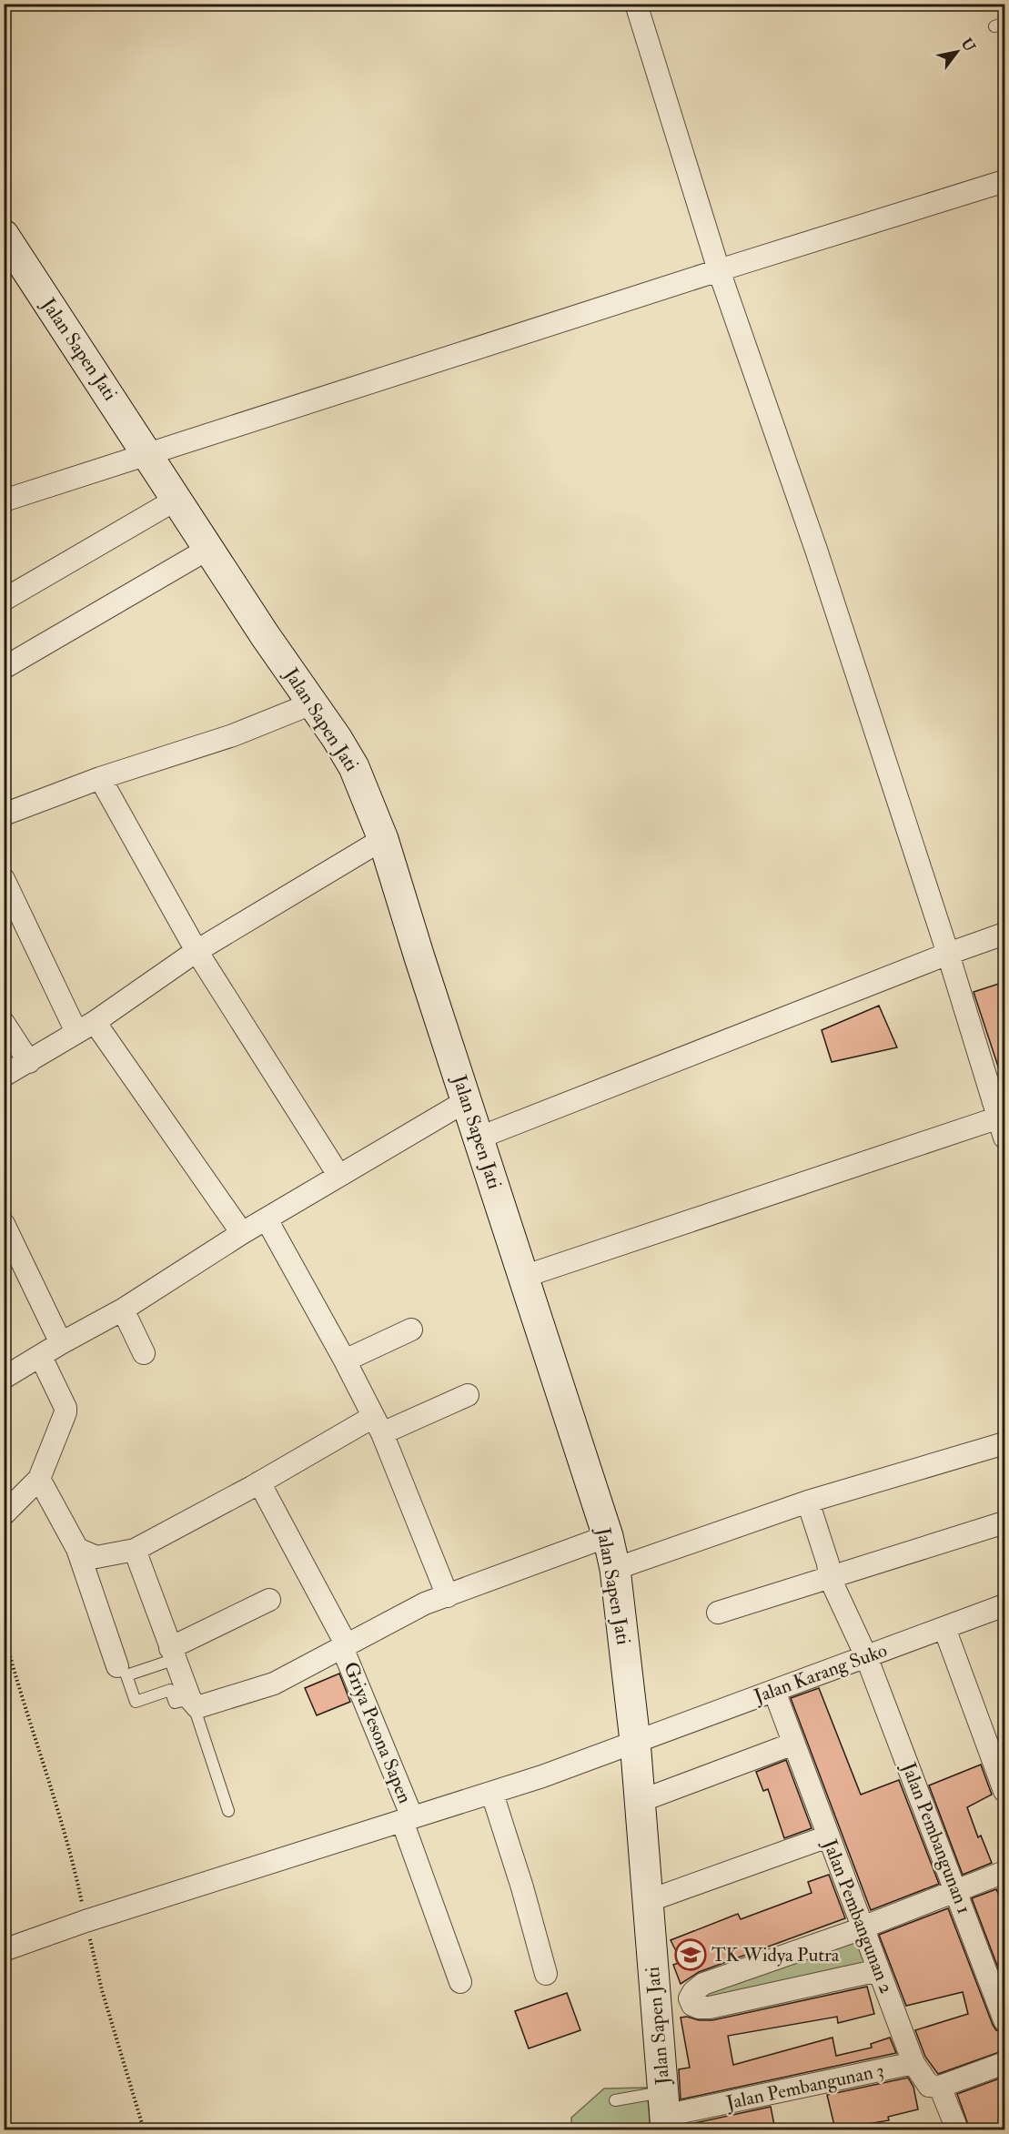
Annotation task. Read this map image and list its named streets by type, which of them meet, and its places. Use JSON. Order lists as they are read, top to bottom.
{
  "streets": {
    "street": [
      "Jalan Sapen Jati",
      "Jalan Karang Suko",
      "Griya Pesona Sapen",
      "Jalan Pembangunan 1",
      "Jalan Pembangunan 2",
      "Jalan Pembangunan 3"
    ]
  },
  "crossings": [
    ["Jalan Sapen Jati", "Jalan Karang Suko"],
    ["Jalan Sapen Jati", "Jalan Pembangunan 3"],
    ["Jalan Karang Suko", "Griya Pesona Sapen"],
    ["Jalan Karang Suko", "Jalan Pembangunan 1"],
    ["Jalan Karang Suko", "Jalan Pembangunan 2"],
    ["Jalan Pembangunan 2", "Jalan Pembangunan 3"]
  ],
  "places": {
    "school or university": ["TK Widya Putra"]
  },
  "north": "top right"
}
